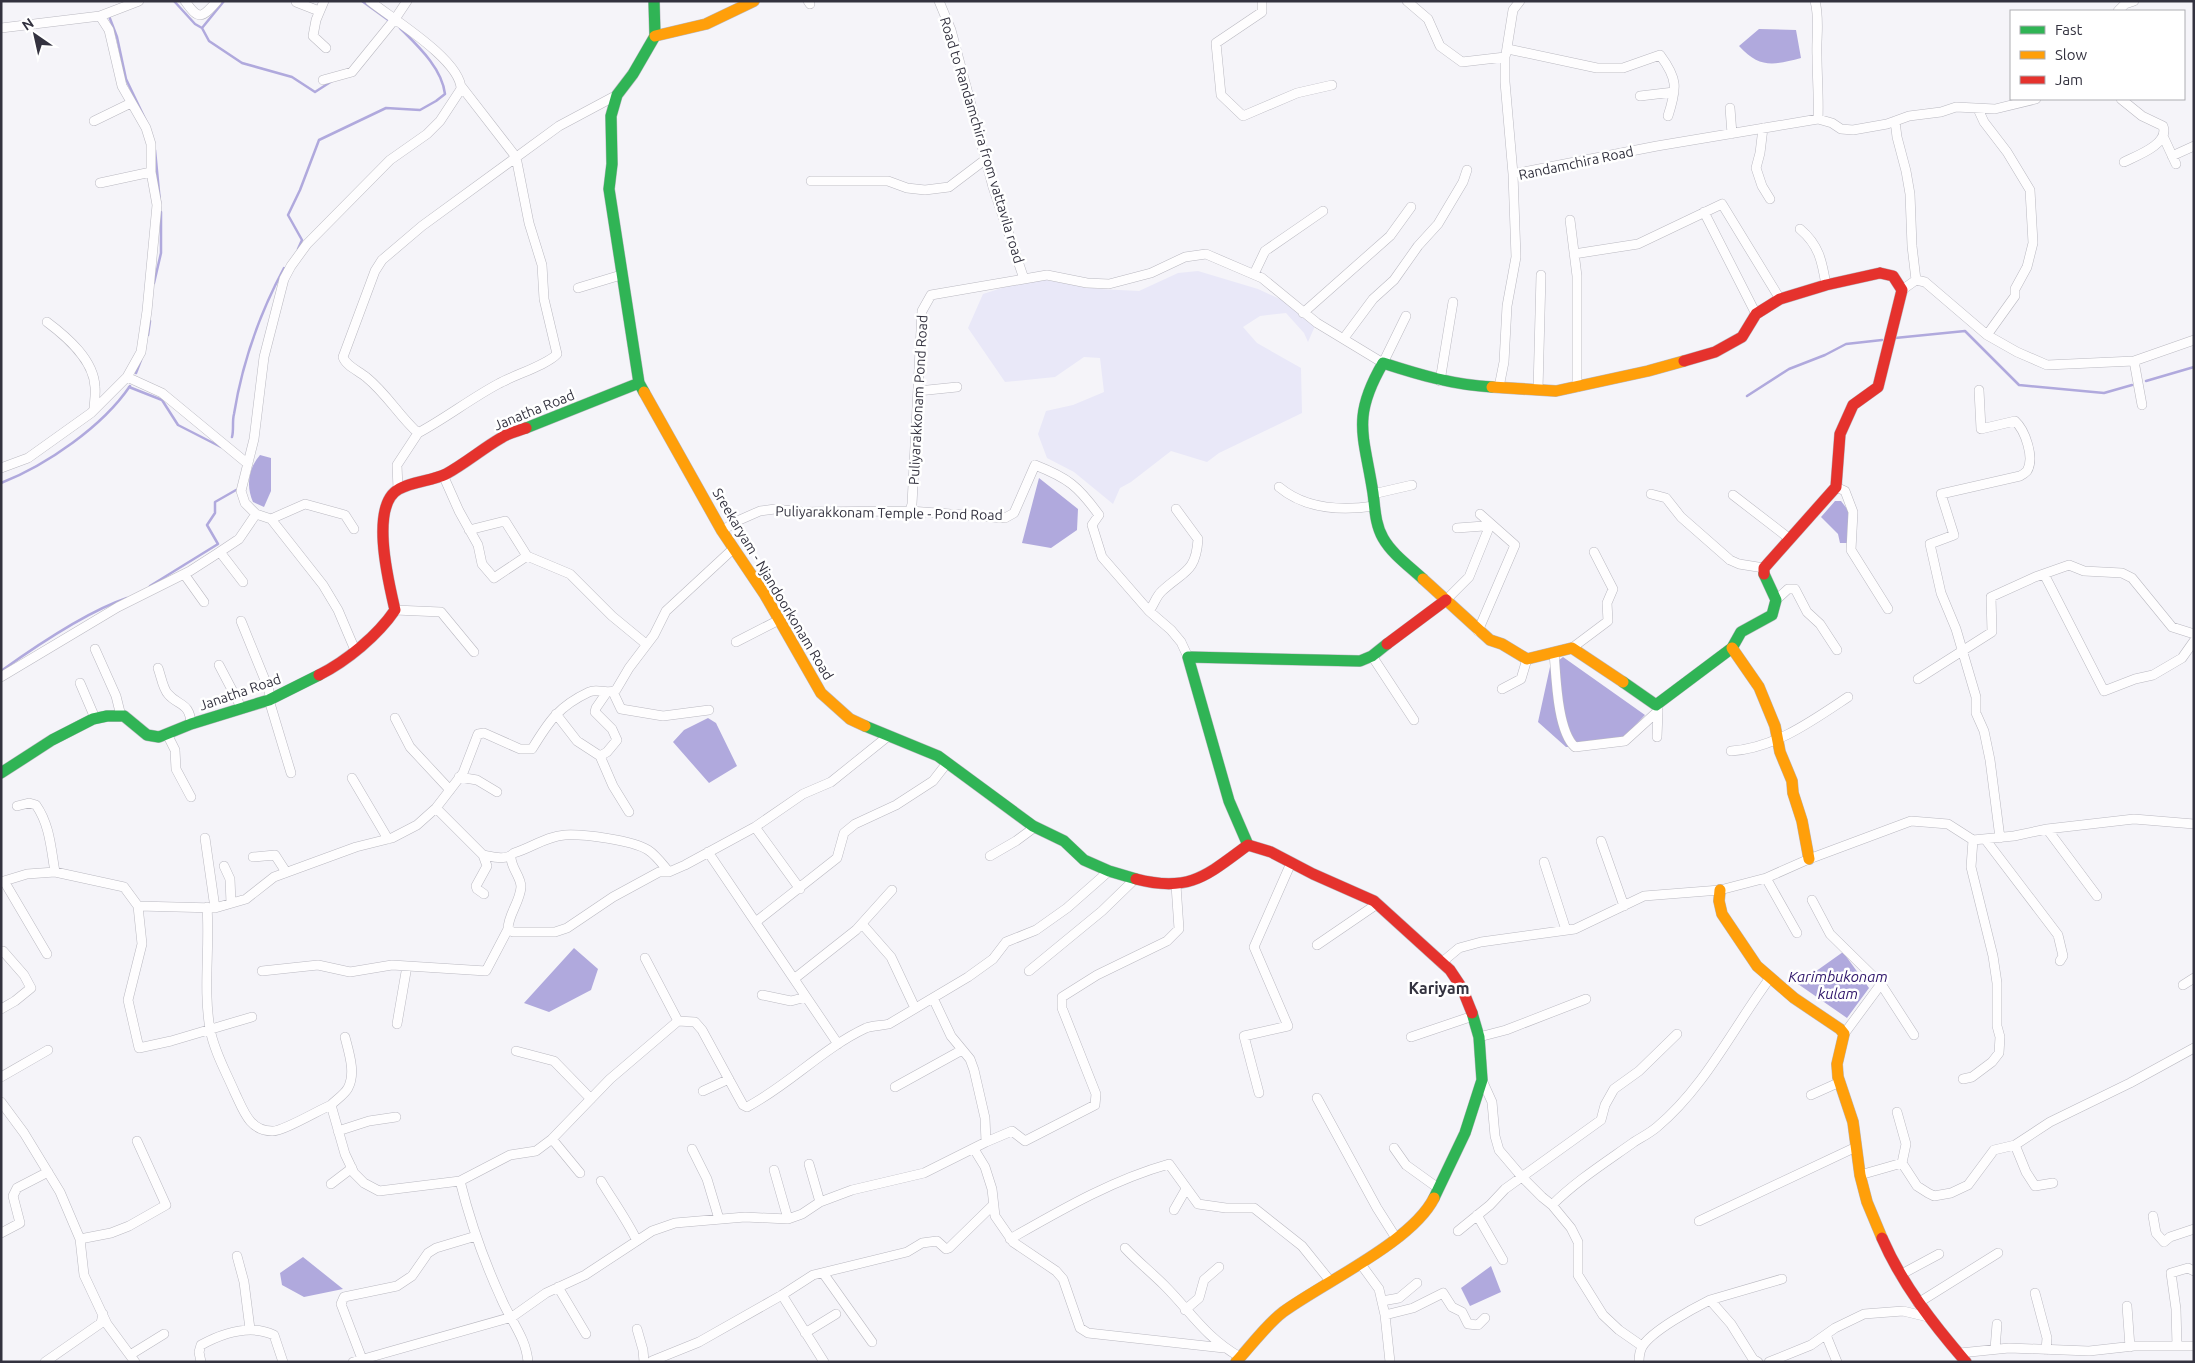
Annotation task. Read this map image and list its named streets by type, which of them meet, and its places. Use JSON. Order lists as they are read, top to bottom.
{
  "streets": {
    "street": [
      "Road to Randamchira from vattavila road",
      "Randamchira Road",
      "Puliyarakkonam Pond Road",
      "Janatha Road",
      "Puliyarakkonam Temple - Pond Road",
      "Sreekaryam - Njandoorkonam Road"
    ]
  },
  "crossings": [
    ["Road to Randamchira from vattavila road", "Puliyarakkonam Pond Road"],
    ["Puliyarakkonam Pond Road", "Puliyarakkonam Temple - Pond Road"],
    ["Janatha Road", "Sreekaryam - Njandoorkonam Road"],
    ["Puliyarakkonam Temple - Pond Road", "Sreekaryam - Njandoorkonam Road"]
  ],
  "districts": ["Kariyam"],
  "water": ["Karimbukonam kulam"],
  "legend": ["Fast", "Slow", "Jam"],
  "north": "top left"
}
